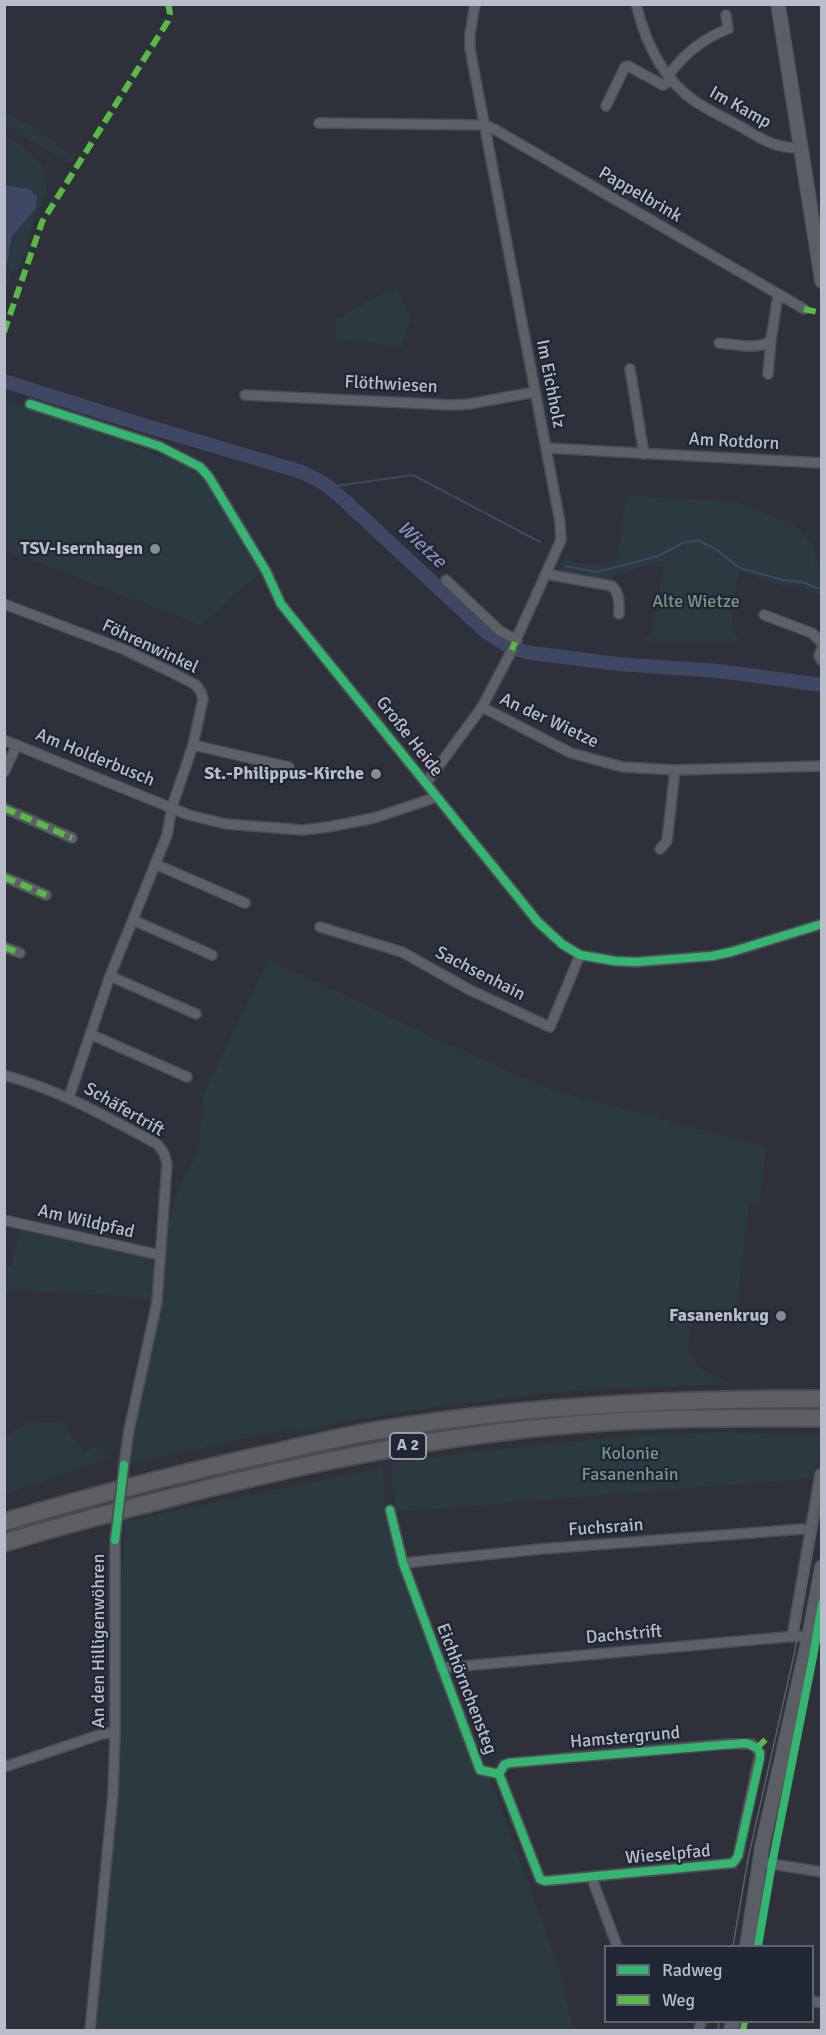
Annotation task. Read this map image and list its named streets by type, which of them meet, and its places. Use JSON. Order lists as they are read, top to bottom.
{
  "streets": {
    "highway": ["A 2"],
    "street": [
      "Im Kamp",
      "Pappelbrink",
      "Im Eichholz",
      "Flöthwiesen",
      "Am Rotdorn",
      "Föhrenwinkel",
      "An der Wietze",
      "Große Heide",
      "Am Holderbusch",
      "Sachsenhain",
      "Schäfertrift",
      "Am Wildpfad",
      "Fuchsrain",
      "Dachstrift",
      "An den Hilligenwöhren",
      "Eichhörnchensteg",
      "Hamstergrund",
      "Wieselpfad"
    ]
  },
  "crossings": [
    ["Pappelbrink", "Im Eichholz"],
    ["Im Eichholz", "Flöthwiesen"],
    ["Im Eichholz", "Am Rotdorn"],
    ["Im Eichholz", "An der Wietze"],
    ["Im Eichholz", "Große Heide"],
    ["Föhrenwinkel", "Am Holderbusch"],
    ["Föhrenwinkel", "Schäfertrift"],
    ["Große Heide", "Am Holderbusch"],
    ["Große Heide", "Sachsenhain"],
    ["Schäfertrift", "Am Wildpfad"],
    ["Schäfertrift", "An den Hilligenwöhren"],
    ["Am Wildpfad", "An den Hilligenwöhren"],
    ["Fuchsrain", "Eichhörnchensteg"],
    ["Dachstrift", "Eichhörnchensteg"],
    ["Eichhörnchensteg", "Hamstergrund"],
    ["Eichhörnchensteg", "Wieselpfad"],
    ["Hamstergrund", "Wieselpfad"]
  ],
  "water": ["Wietze"],
  "parks": ["Alte Wietze", "Kolonie Fasanenhain"],
  "places": ["TSV-Isernhagen", "St.-Philippus-Kirche", "Fasanenkrug"],
  "legend": ["Radweg", "Weg"]
}
